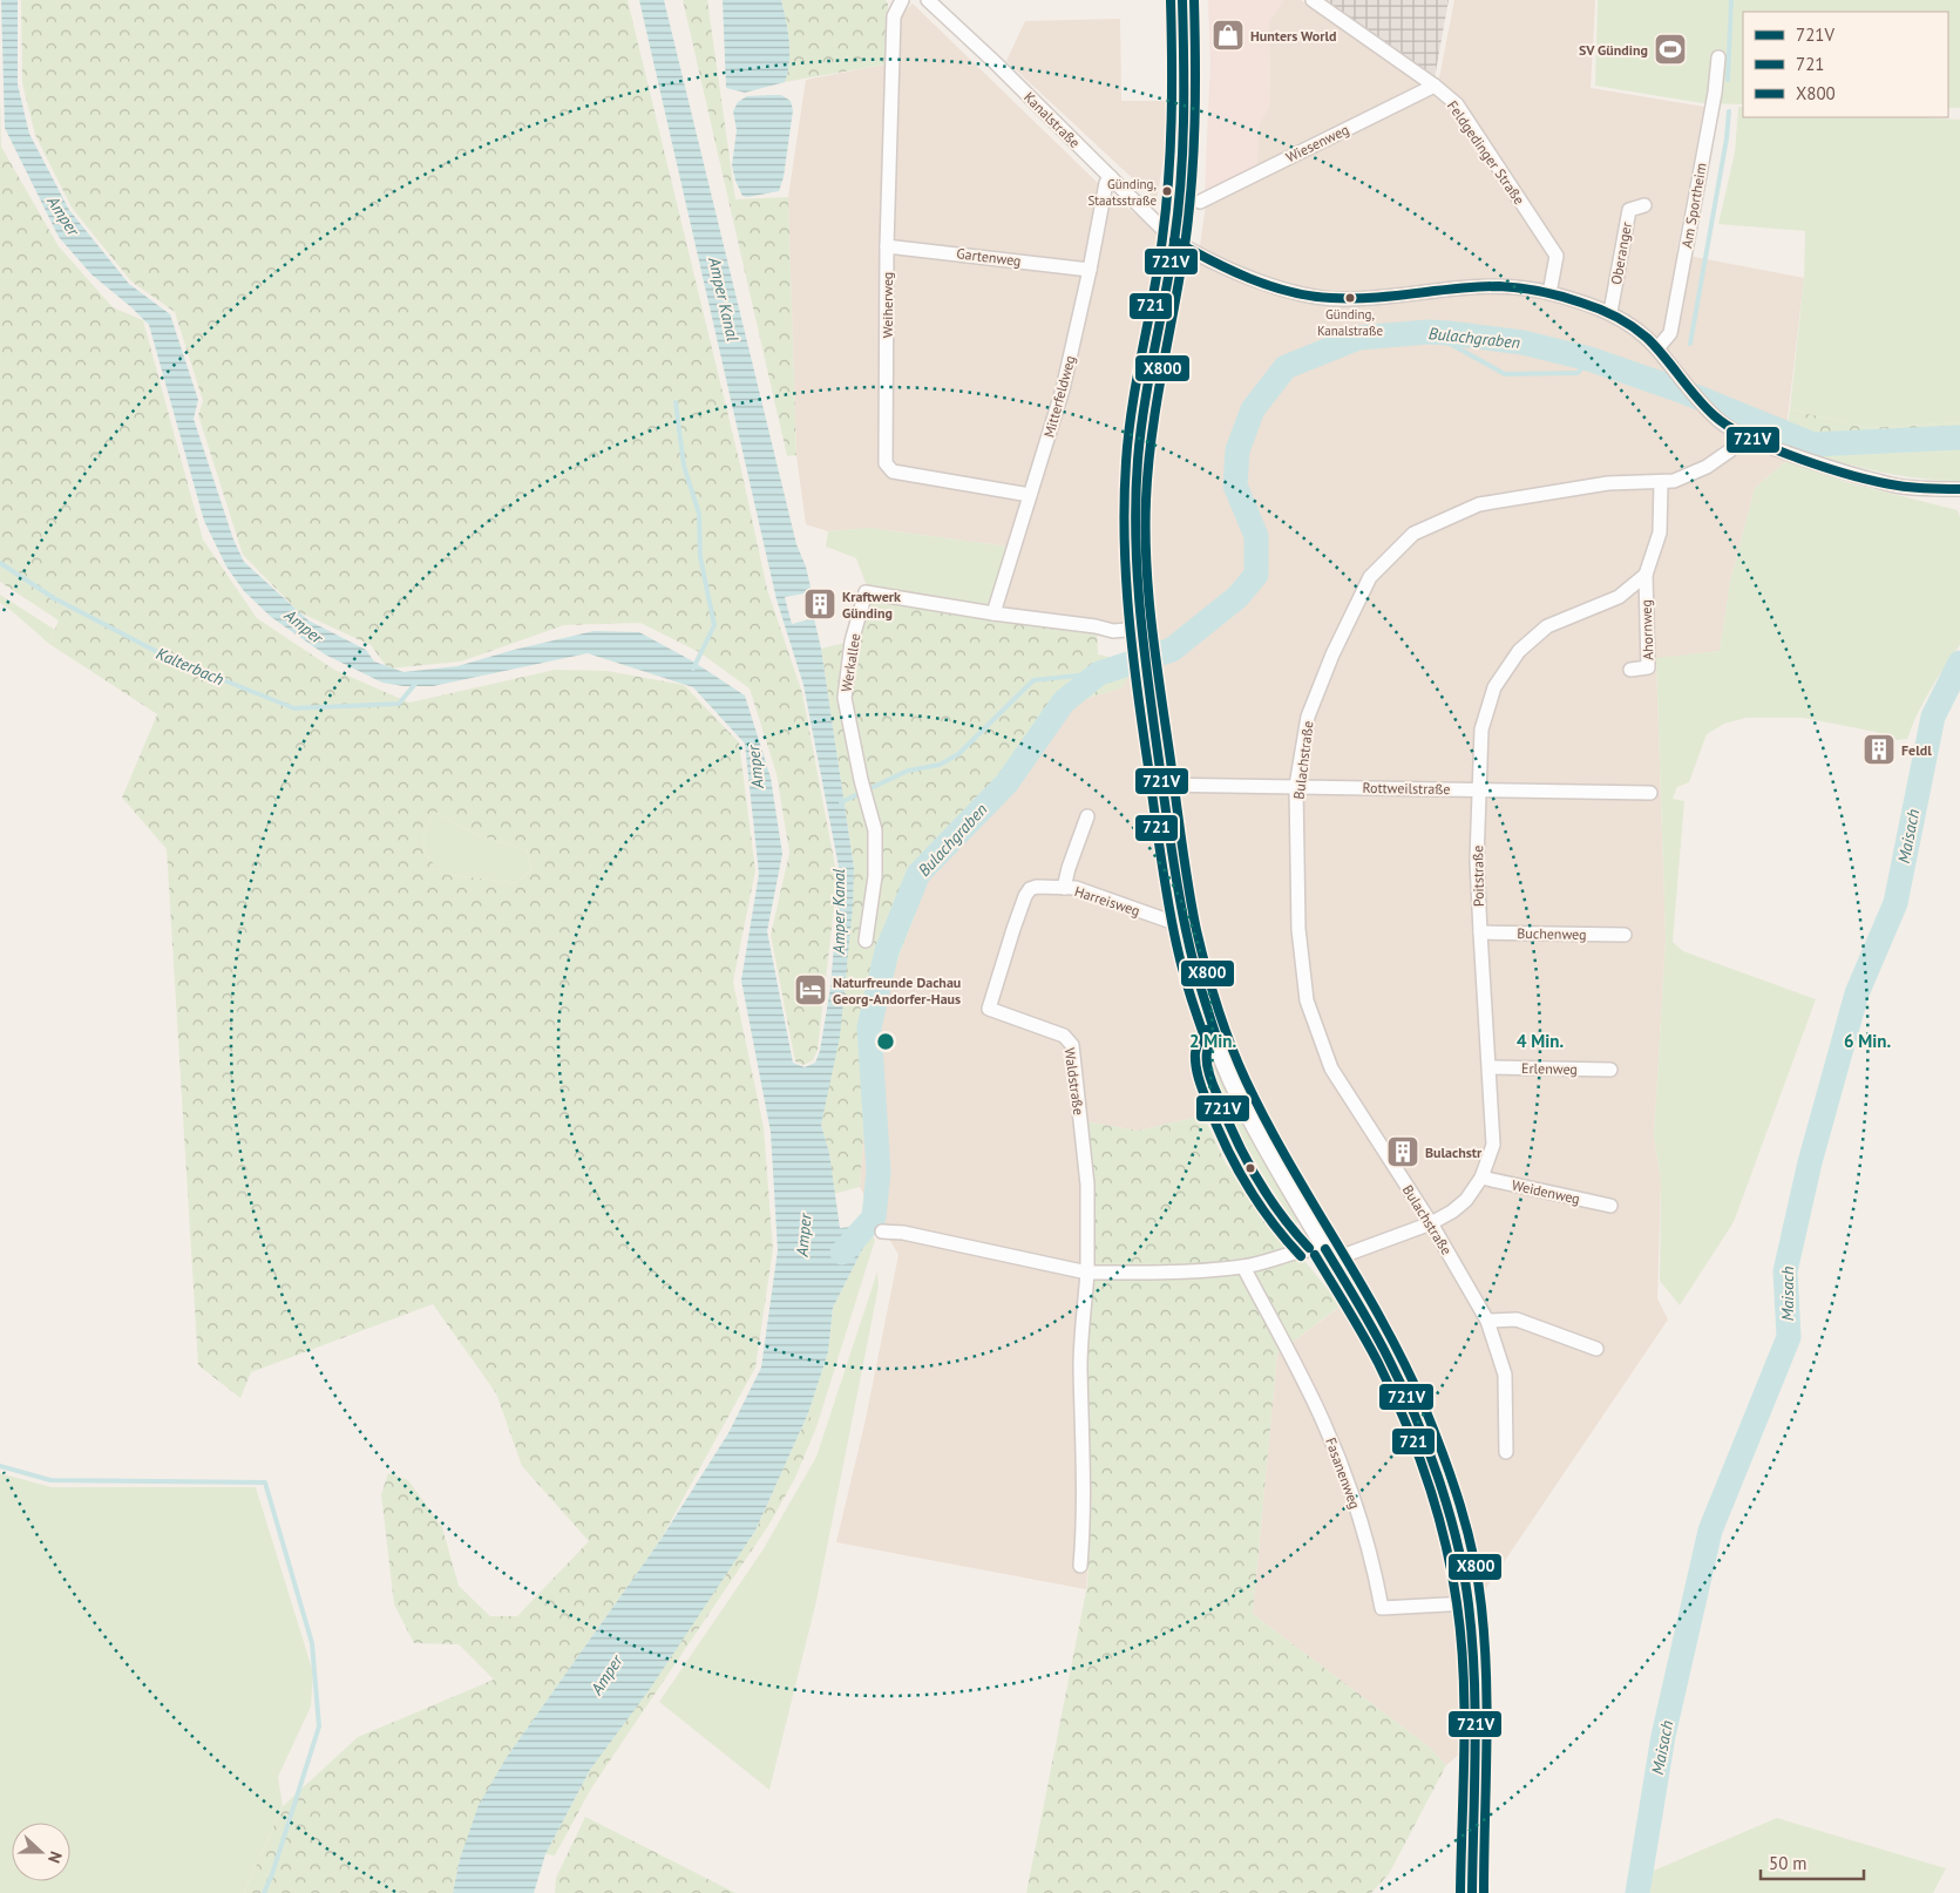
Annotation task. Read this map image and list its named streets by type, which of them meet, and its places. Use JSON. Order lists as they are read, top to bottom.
{
  "streets": {
    "street": [
      "Kanalstraße",
      "Wiesenweg",
      "Feldgedinger Straße",
      "Am Sportheim",
      "Oberanger",
      "Gartenweg",
      "Weiherweg",
      "Mitterfeldweg",
      "Ahornweg",
      "Werkallee",
      "Bulachstraße",
      "Rottweilstraße",
      "Poitstraße",
      "Harreisweg",
      "Buchenweg",
      "Erlenweg",
      "Waldstraße",
      "Weidenweg",
      "Fasanenweg"
    ]
  },
  "crossings": [
    ["Kanalstraße", "Feldgedinger Straße"],
    ["Kanalstraße", "Am Sportheim"],
    ["Kanalstraße", "Oberanger"],
    ["Kanalstraße", "Mitterfeldweg"],
    ["Kanalstraße", "Bulachstraße"],
    ["Wiesenweg", "Feldgedinger Straße"],
    ["Gartenweg", "Weiherweg"],
    ["Gartenweg", "Mitterfeldweg"],
    ["Weiherweg", "Mitterfeldweg"],
    ["Mitterfeldweg", "Werkallee"],
    ["Ahornweg", "Poitstraße"],
    ["Bulachstraße", "Rottweilstraße"],
    ["Bulachstraße", "Poitstraße"],
    ["Rottweilstraße", "Poitstraße"],
    ["Poitstraße", "Buchenweg"],
    ["Poitstraße", "Erlenweg"],
    ["Poitstraße", "Weidenweg"],
    ["Harreisweg", "Waldstraße"]
  ],
  "water": [
    "Amper",
    "Amper Kanal",
    "Bulachgraben",
    "Kalterbach",
    "Maisach"
  ],
  "places": {
    "shop": ["Hunters World"],
    "sports": ["SV Günding"],
    "other": ["Günding, Staatsstraße", "Günding, Kanalstraße"],
    "building": ["Kraftwerk Günding", "Feldl", "Bulachstr"],
    "hotel": ["Naturfreunde Dachau Georg-Andorfer-Haus"]
  },
  "lines": ["transit line 721V", "transit line 721", "transit line X800"],
  "legend": ["721V", "721", "X800"],
  "scale_bar": "50 m",
  "north": "right",
  "rings": ["2 Min.", "4 Min.", "6 Min."]
}
